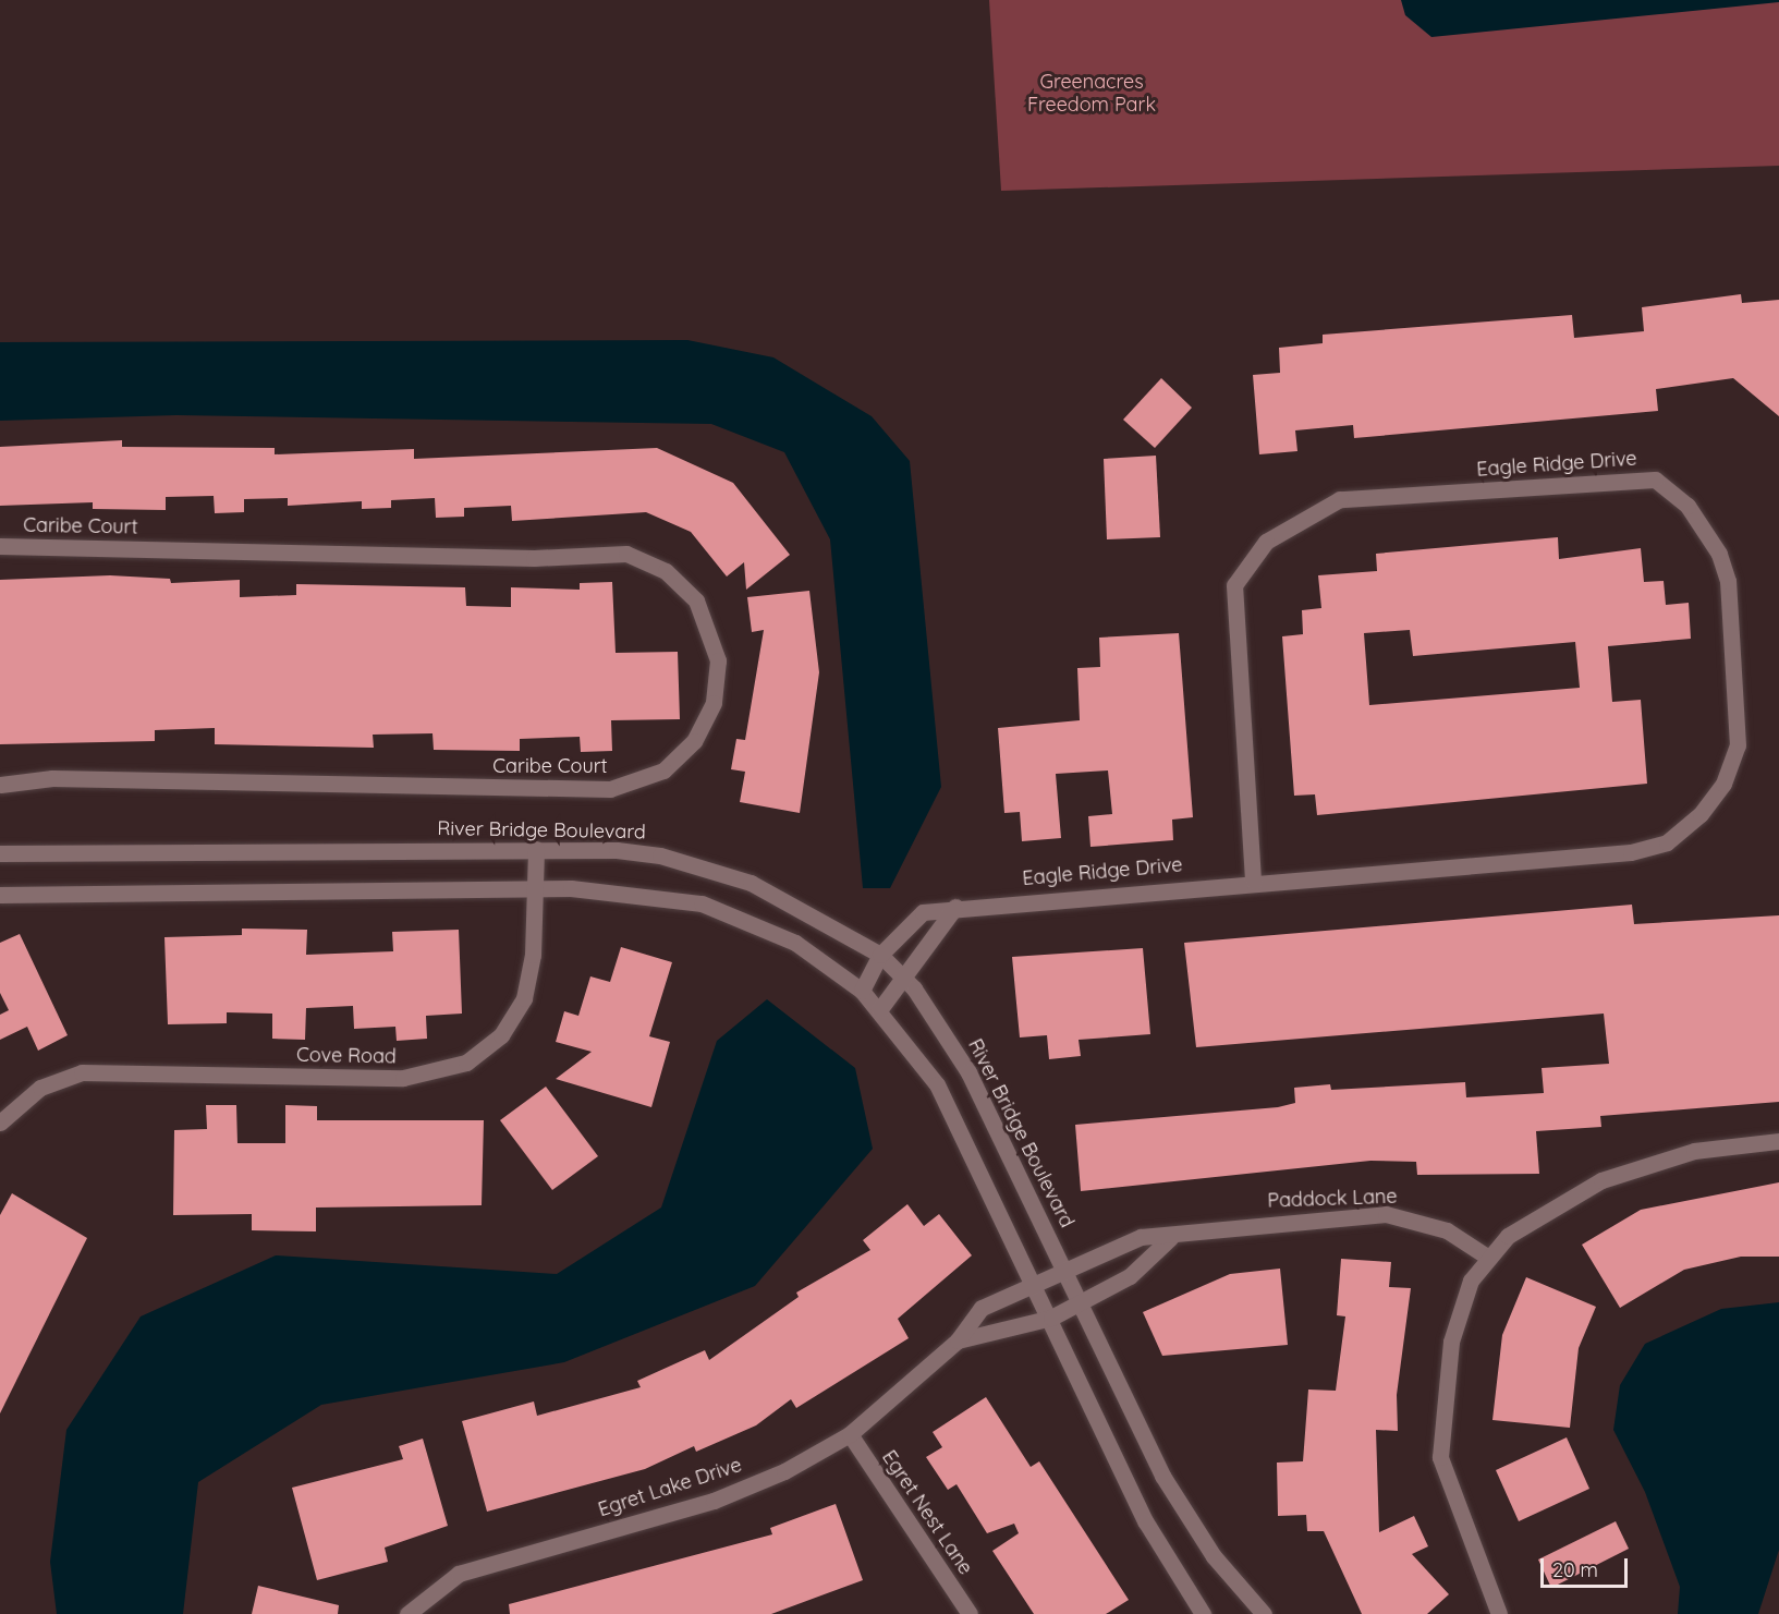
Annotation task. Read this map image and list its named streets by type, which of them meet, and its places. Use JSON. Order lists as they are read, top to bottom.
{
  "streets": {
    "street": [
      "Eagle Ridge Drive",
      "Caribe Court",
      "River Bridge Boulevard",
      "Cove Road",
      "Paddock Lane",
      "Egret Lake Drive",
      "Egret Nest Lane"
    ]
  },
  "crossings": [
    ["Eagle Ridge Drive", "River Bridge Boulevard"],
    ["River Bridge Boulevard", "Cove Road"],
    ["River Bridge Boulevard", "Paddock Lane"],
    ["River Bridge Boulevard", "Egret Lake Drive"],
    ["Paddock Lane", "Egret Lake Drive"],
    ["Egret Lake Drive", "Egret Nest Lane"]
  ],
  "parks": ["Greenacres Freedom Park"],
  "scale_bar": "20 m"
}
